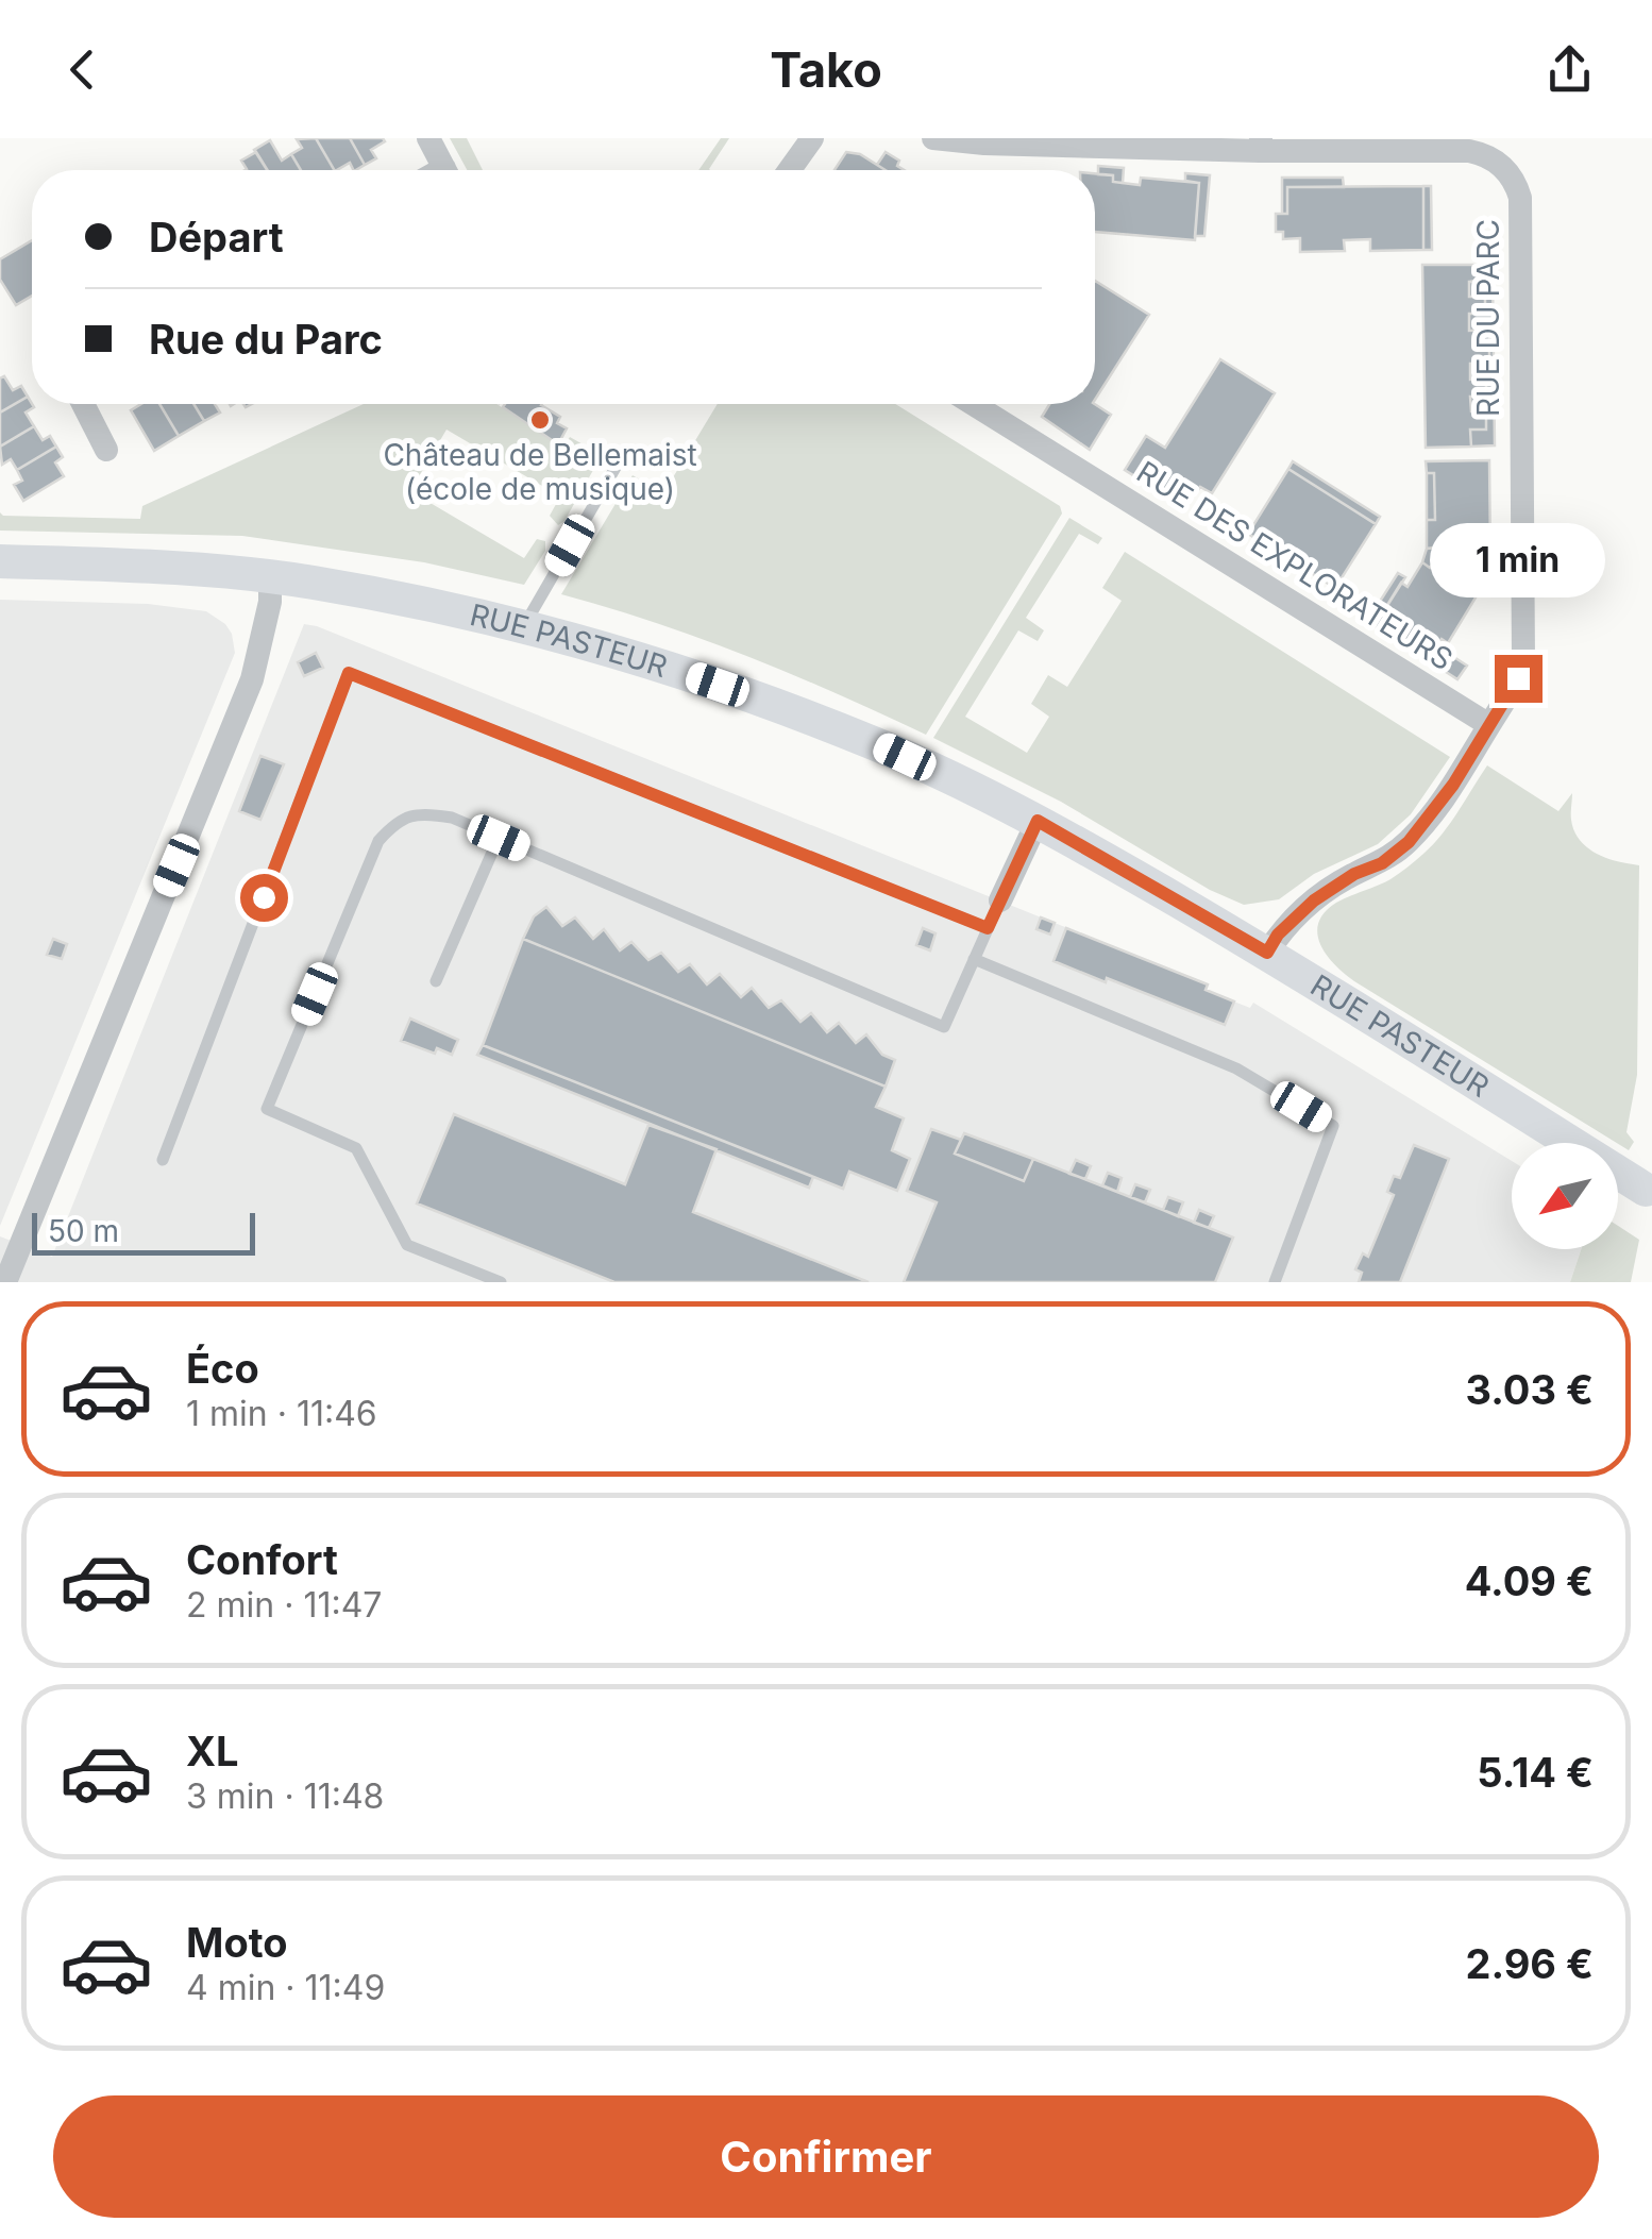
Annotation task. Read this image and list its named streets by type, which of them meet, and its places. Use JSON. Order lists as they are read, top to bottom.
{
  "streets": {
    "main road": ["RUE PASTEUR"],
    "street": ["RUE DU PARC", "RUE DES EXPLORATEURS"]
  },
  "crossings": [
    ["RUE DU PARC", "RUE DES EXPLORATEURS"]
  ],
  "places": ["Château de Bellemaist (école de musique)"],
  "scale_bar": "50 m",
  "north": "bottom left",
  "page": {
    "header": "Tako",
    "banner": ["Départ", "Rue du Parc"],
    "bubble": "1 min",
    "scale": "50 m",
    "list": [
      {
        "name": "Éco",
        "note": "1 min · 11:46",
        "value": "3.03 €"
      },
      {
        "name": "Confort",
        "note": "2 min · 11:47",
        "value": "4.09 €"
      },
      {
        "name": "XL",
        "note": "3 min · 11:48",
        "value": "5.14 €"
      },
      {
        "name": "Moto",
        "note": "4 min · 11:49",
        "value": "2.96 €"
      }
    ],
    "buttons": "Confirmer"
  }
}
